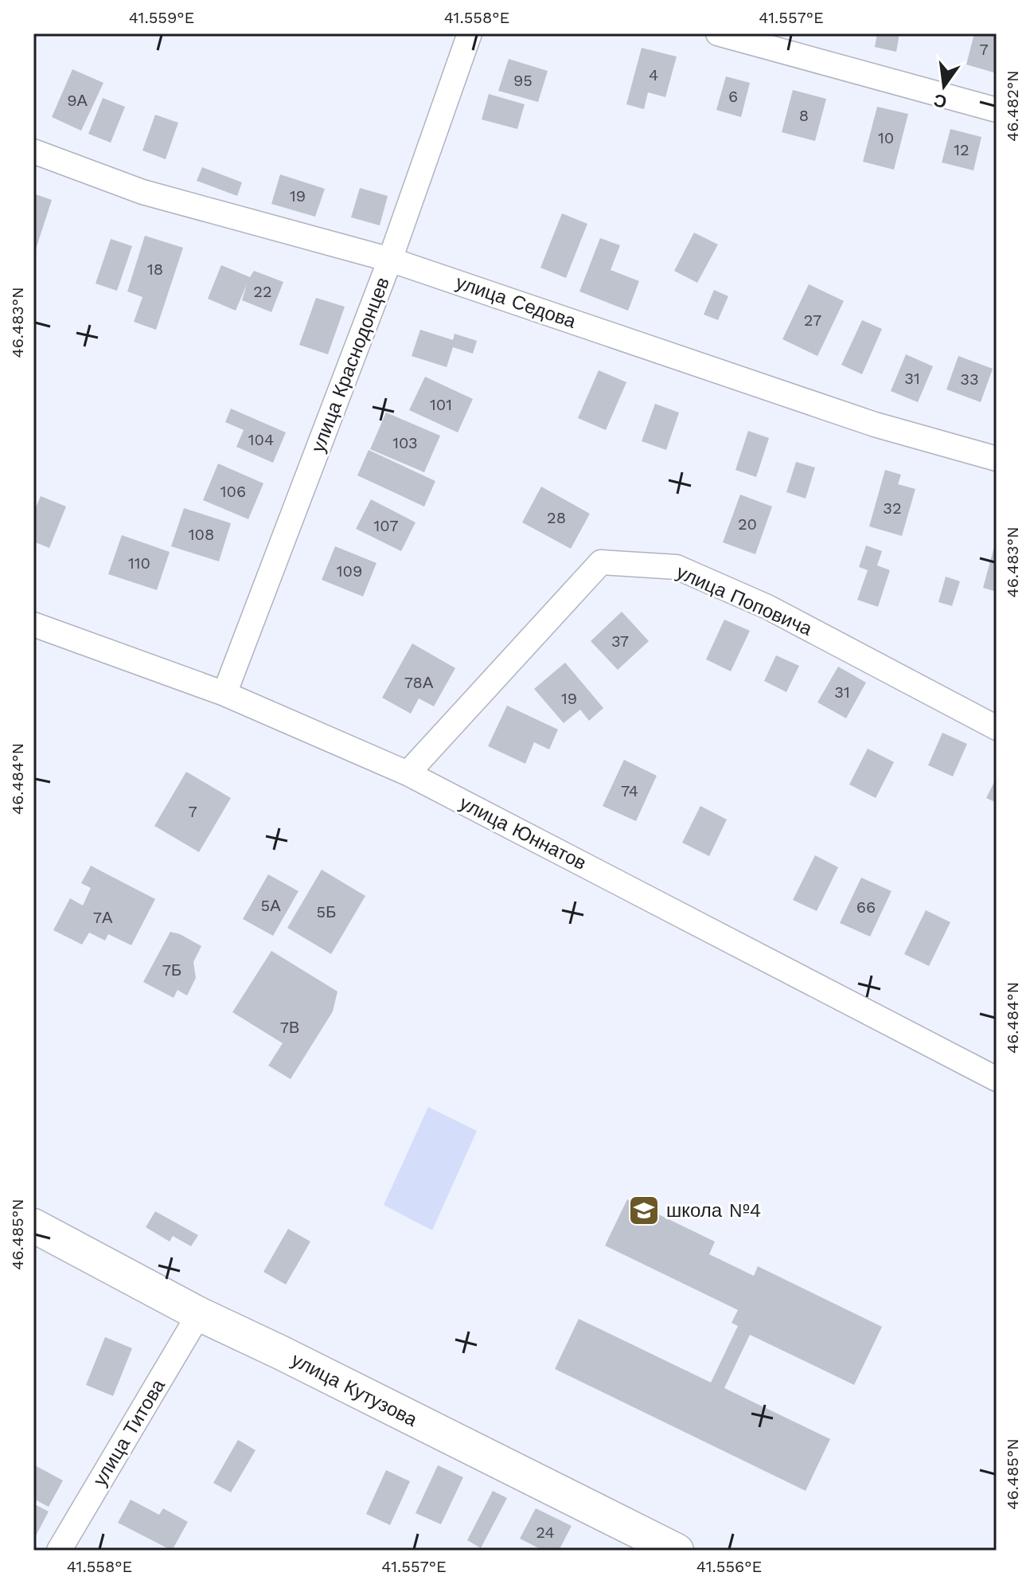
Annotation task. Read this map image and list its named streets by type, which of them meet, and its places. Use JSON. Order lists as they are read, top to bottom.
{
  "streets": {
    "main road": ["улица Кутузова"],
    "street": [
      "улица Седова",
      "улица Краснодонцев",
      "улица Поповича",
      "улица Юннатов",
      "улица Титова"
    ]
  },
  "crossings": [
    ["улица Седова", "улица Краснодонцев"],
    ["улица Краснодонцев", "улица Юннатов"],
    ["улица Поповича", "улица Юннатов"],
    ["улица Кутузова", "улица Титова"]
  ],
  "places": {
    "school or university": ["школа №4"]
  },
  "house_numbers": [
    "7",
    "4",
    "95",
    "6",
    "9А",
    "8",
    "10",
    "12",
    "19",
    "18",
    "22",
    "27",
    "31",
    "33",
    "101",
    "104",
    "103",
    "106",
    "32",
    "28",
    "20",
    "107",
    "108",
    "110",
    "109",
    "37",
    "78А",
    "31",
    "19",
    "74",
    "7",
    "5А",
    "66",
    "5Б",
    "7А",
    "7Б",
    "7В",
    "24"
  ],
  "north": "bottom",
  "coordinates": [
    "41.559°E",
    "41.558°E",
    "41.557°E",
    "46.482°N",
    "46.483°N",
    "46.484°N",
    "46.485°N",
    "41.556°E"
  ]
}
